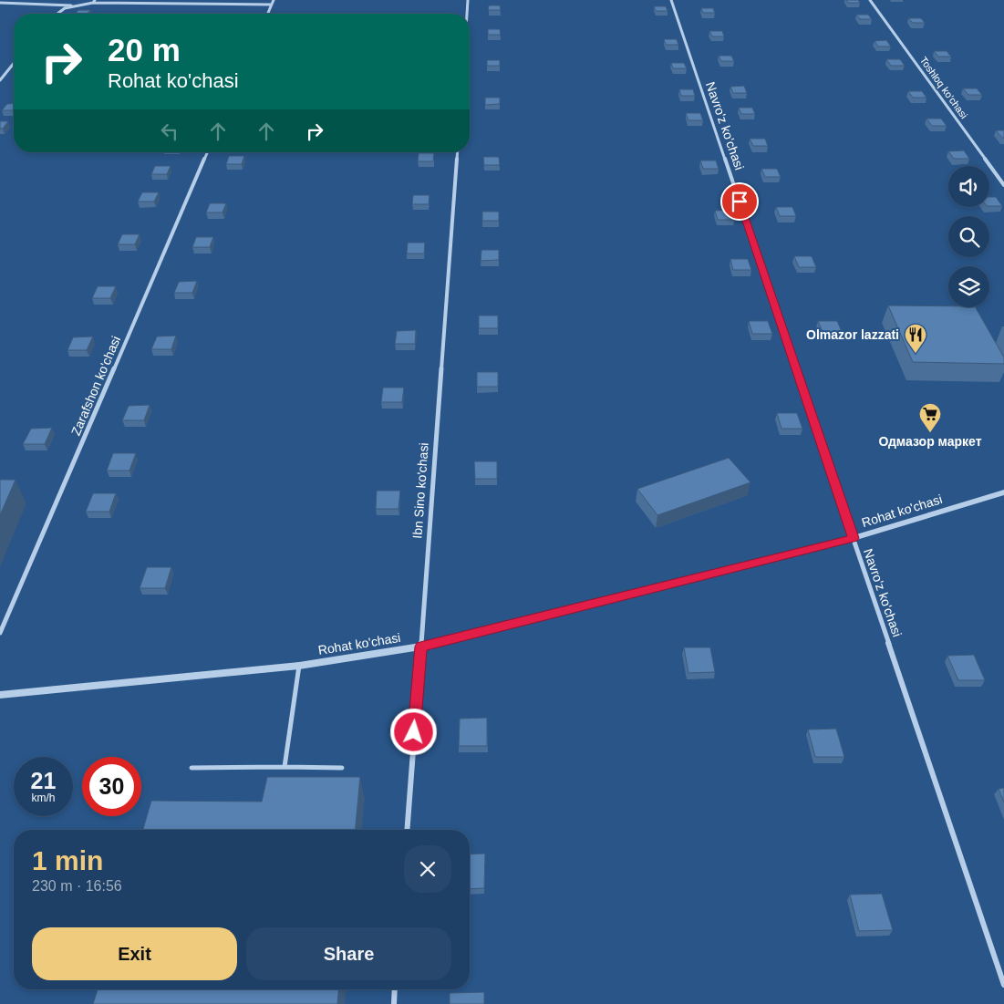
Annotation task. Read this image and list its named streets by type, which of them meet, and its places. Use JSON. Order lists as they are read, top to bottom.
{
  "streets": {
    "street": [
      "Toshloq ko'chasi",
      "Navro'z ko'chasi",
      "Zarafshon ko'chasi",
      "Ibn Sino ko'chasi",
      "Rohat ko'chasi"
    ]
  },
  "crossings": [
    ["Navro'z ko'chasi", "Rohat ko'chasi"],
    ["Ibn Sino ko'chasi", "Rohat ko'chasi"]
  ],
  "places": {
    "restaurant": ["Olmazor lazzati"],
    "supermarket": ["Одмазор маркет"]
  },
  "page": {
    "turn": ["20 m", "Rohat ko'chasi"],
    "speed": "21 km/h",
    "limit": "30",
    "heading": ["1 min", "230 m · 16:56"],
    "buttons": ["Exit", "Share"]
  }
}
